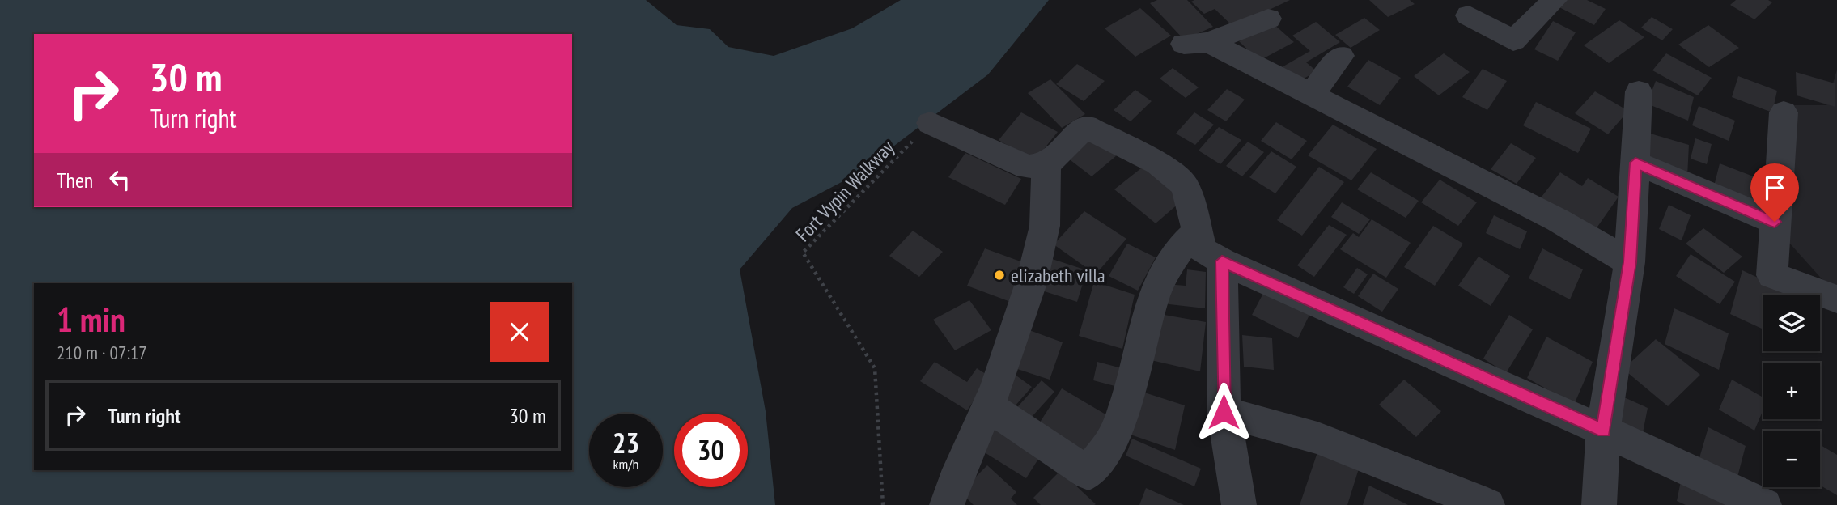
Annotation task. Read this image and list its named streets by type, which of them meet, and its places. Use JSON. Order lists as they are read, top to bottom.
{
  "streets": {
    "path": ["Fort Vypin Walkway"]
  },
  "places": ["elizabeth villa"],
  "page": {
    "turn": ["30 m", "Turn right"],
    "then": "Then",
    "heading": ["1 min", "210 m · 07:17"],
    "map_buttons": ["+", "−"],
    "list": [
      {
        "name": "Turn right",
        "value": "30 m"
      }
    ],
    "speed": "23 km/h",
    "limit": "30"
  }
}
